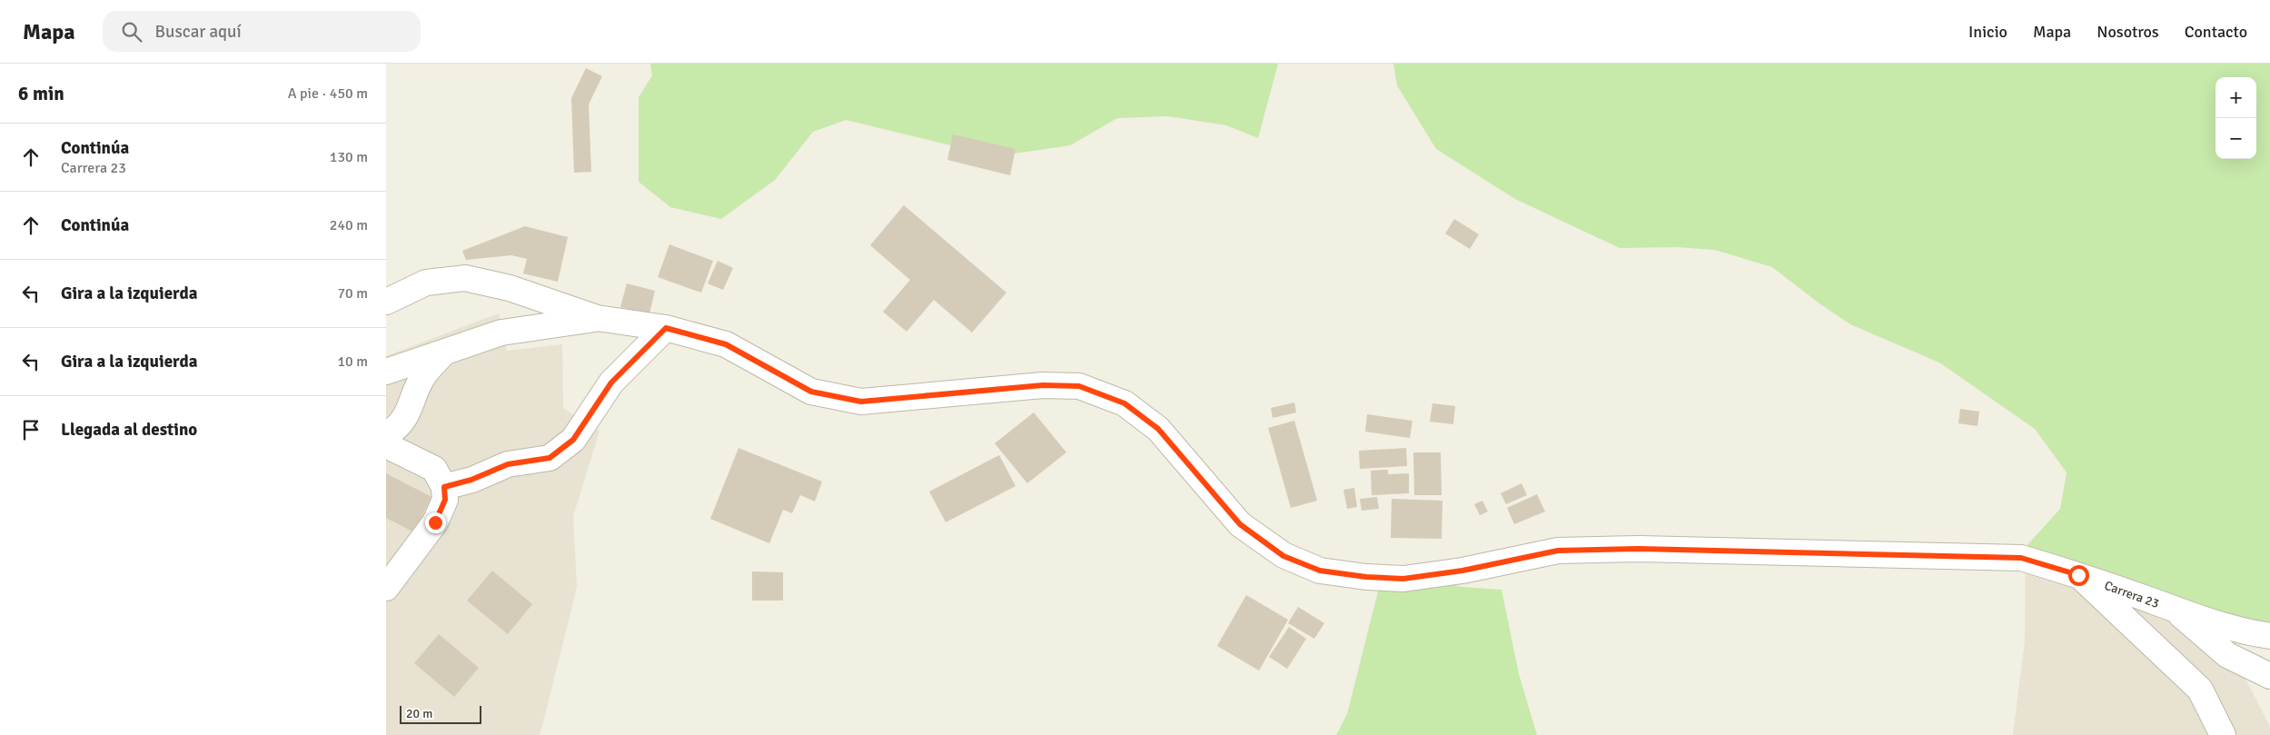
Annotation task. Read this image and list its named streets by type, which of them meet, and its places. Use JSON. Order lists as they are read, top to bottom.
{
  "streets": {
    "street": ["Carrera 23"]
  },
  "scale_bar": "20 m",
  "page": {
    "header": "Mapa",
    "search": "Buscar aquí",
    "nav": [
      "Inicio",
      "Mapa",
      "Nosotros",
      "Contacto"
    ],
    "heading": ["6 min", "A pie · 450 m"],
    "map_buttons": ["+", "−"],
    "list": [
      ["Continúa", "Carrera 23", "130 m"],
      ["Continúa", "240 m"],
      ["Gira a la izquierda", "70 m"],
      ["Gira a la izquierda", "10 m"],
      "Llegada al destino"
    ],
    "scale": "20 m"
  }
}
